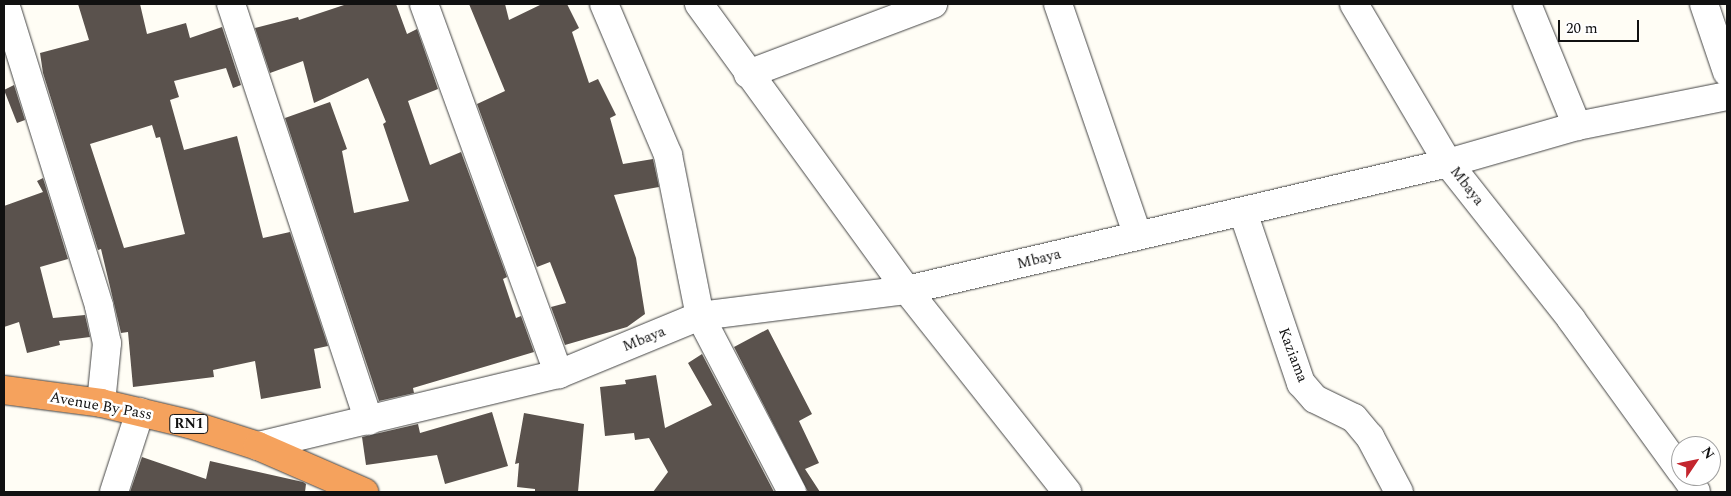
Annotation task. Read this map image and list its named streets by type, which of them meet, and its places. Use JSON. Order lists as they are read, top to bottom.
{
  "streets": {
    "highway": ["Avenue By Pass", "RN1"],
    "street": ["Mbaya", "Kaziama"]
  },
  "crossings": [
    ["Mbaya", "Kaziama"],
    ["Mbaya", "Avenue By Pass"]
  ],
  "scale_bar": "20 m",
  "north": "top right"
}
